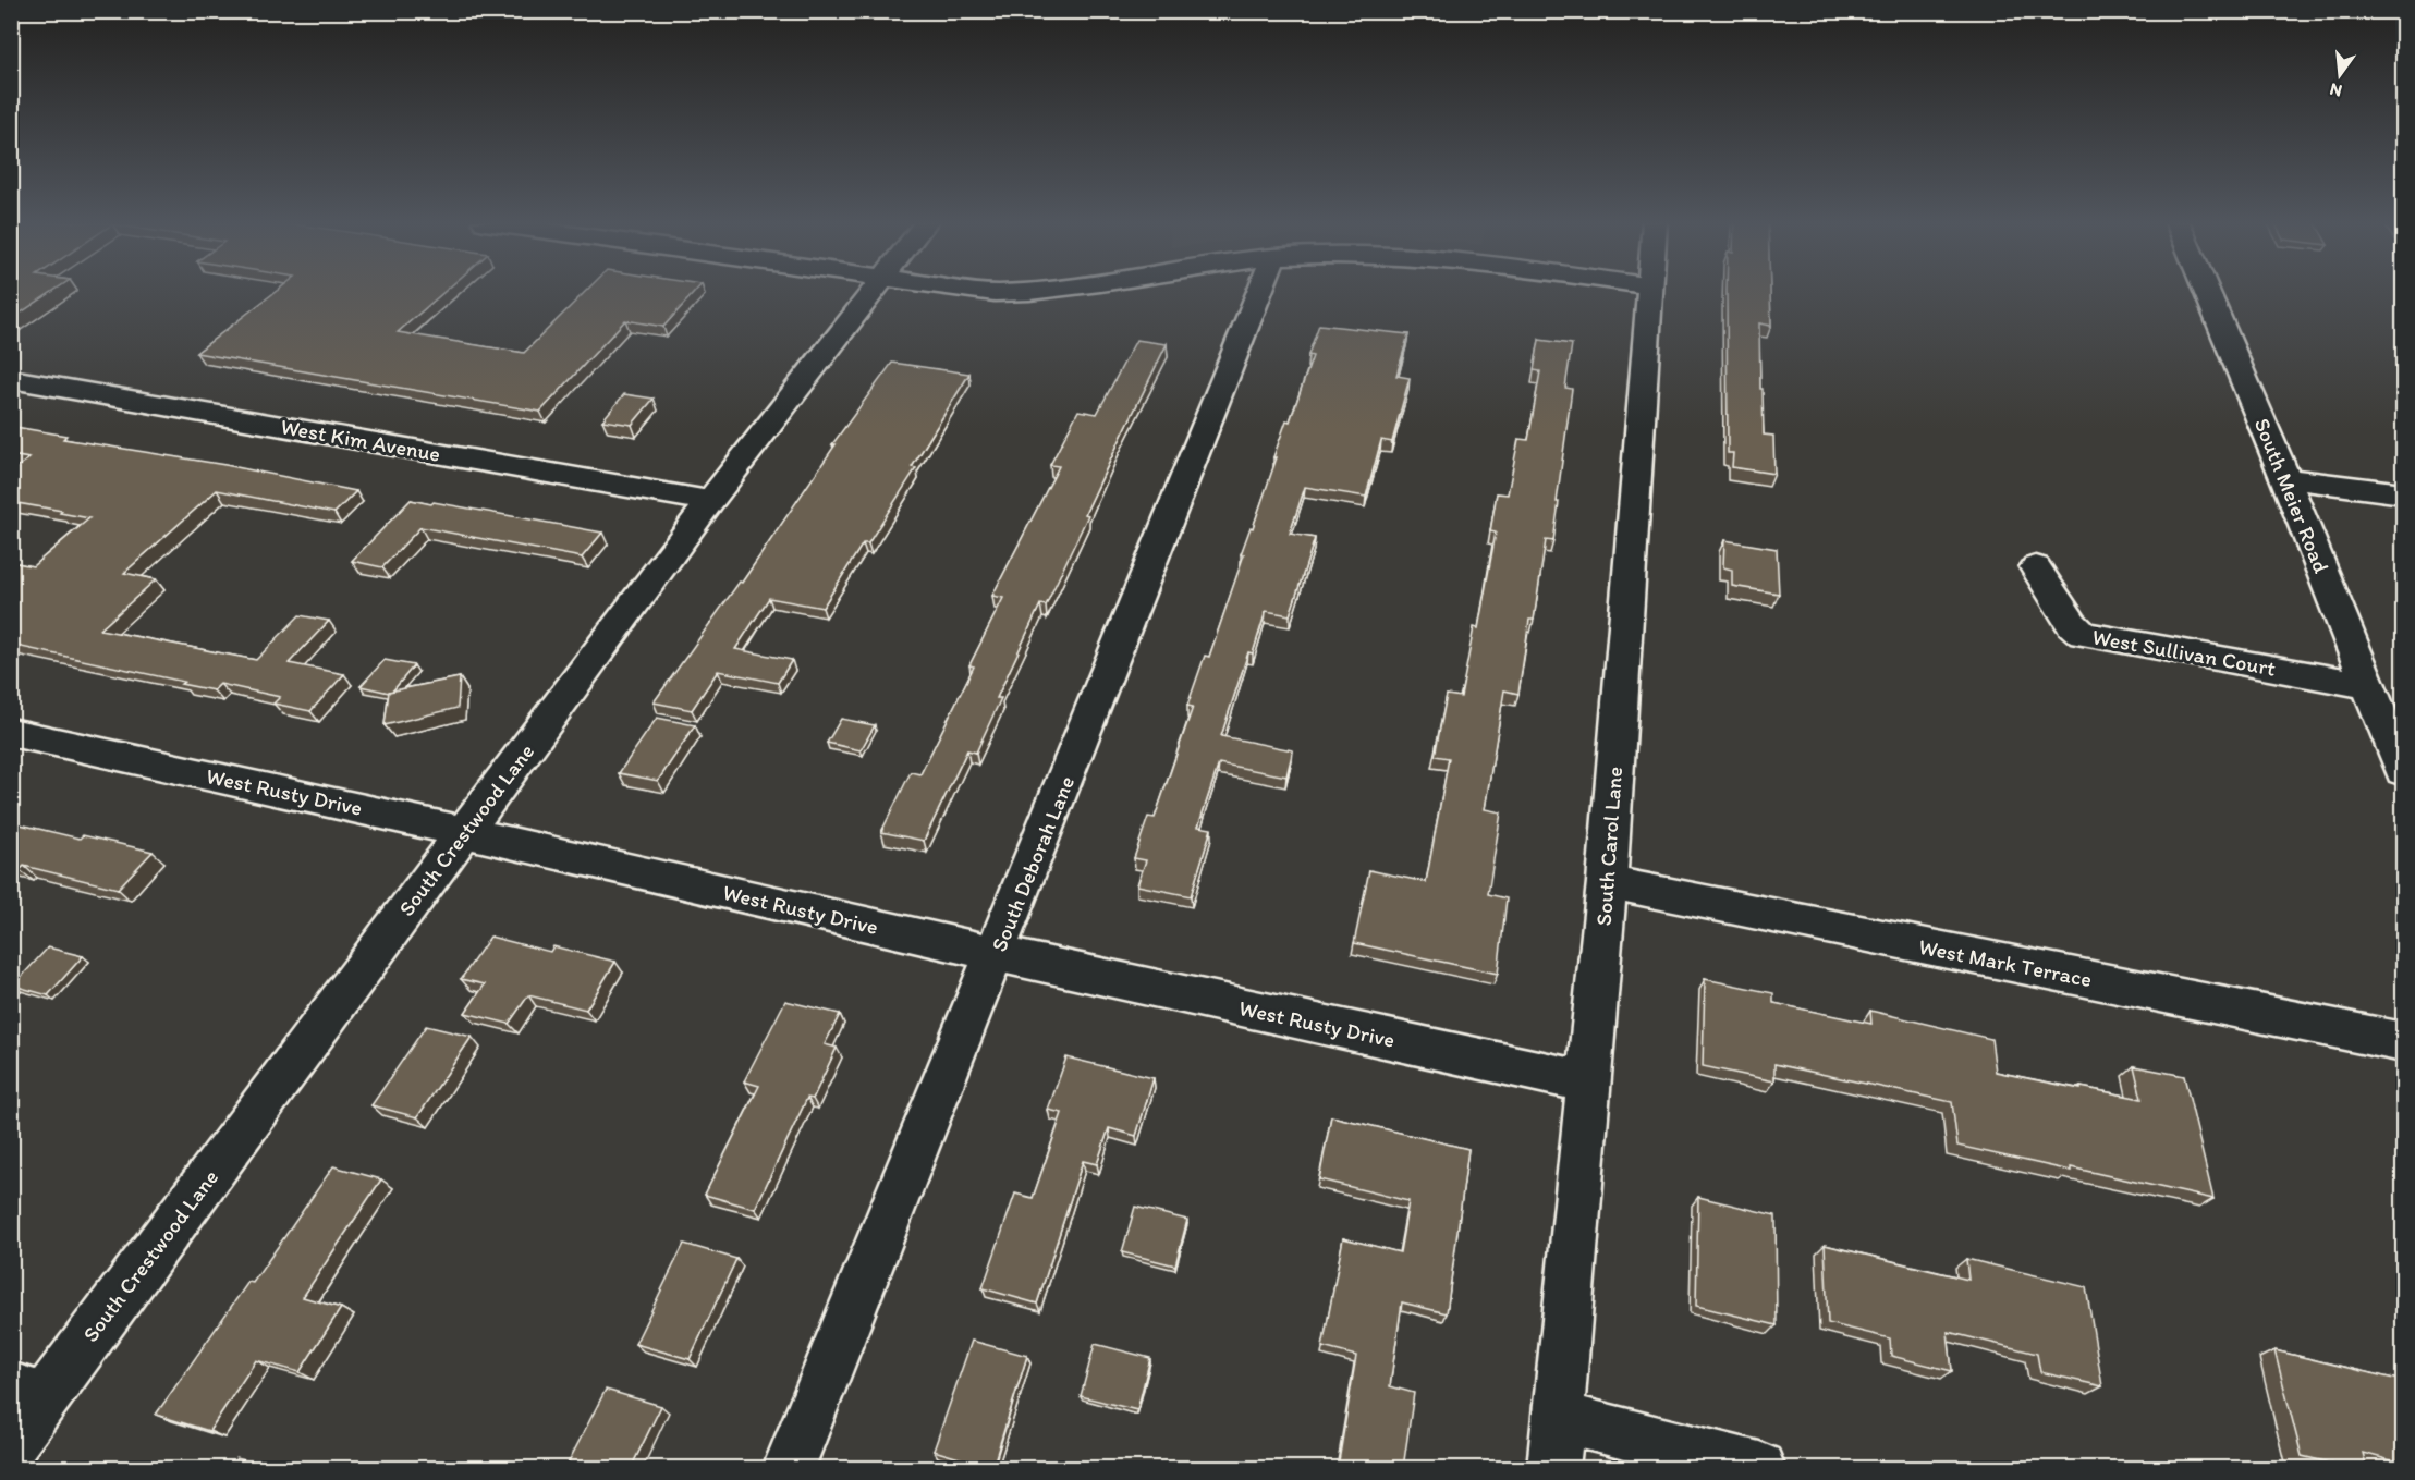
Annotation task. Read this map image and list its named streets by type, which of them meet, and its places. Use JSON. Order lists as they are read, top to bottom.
{
  "streets": {
    "street": [
      "West Kim Avenue",
      "South Meier Road",
      "West Sullivan Court",
      "West Rusty Drive",
      "South Crestwood Lane",
      "South Carol Lane",
      "South Deborah Lane",
      "West Mark Terrace"
    ]
  },
  "crossings": [
    ["West Kim Avenue", "South Crestwood Lane"],
    ["South Meier Road", "West Sullivan Court"],
    ["West Rusty Drive", "South Crestwood Lane"],
    ["West Rusty Drive", "South Carol Lane"],
    ["West Rusty Drive", "South Deborah Lane"],
    ["South Carol Lane", "West Mark Terrace"]
  ],
  "north": "bottom"
}
